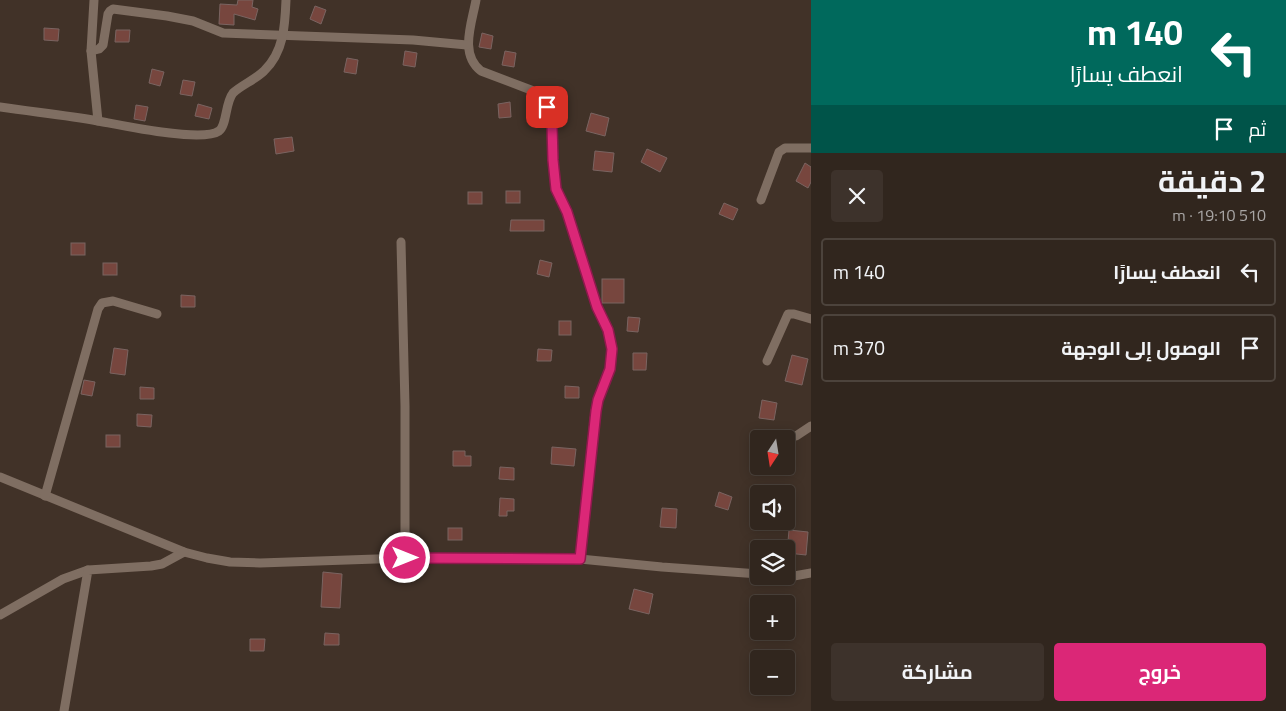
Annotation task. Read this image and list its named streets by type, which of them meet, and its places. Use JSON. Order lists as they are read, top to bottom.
{
  "north": "bottom",
  "page": {
    "turn": ["140 m", "انعطف يسارًا"],
    "then": "ثم",
    "heading": ["2 دقيقة", "510 m · 19:10"],
    "list": [
      {
        "name": "انعطف يسارًا",
        "value": "140 m"
      },
      {
        "name": "الوصول إلى الوجهة",
        "value": "370 m"
      }
    ],
    "map_buttons": ["+", "−"],
    "buttons": ["خروج", "مشاركة"]
  }
}
